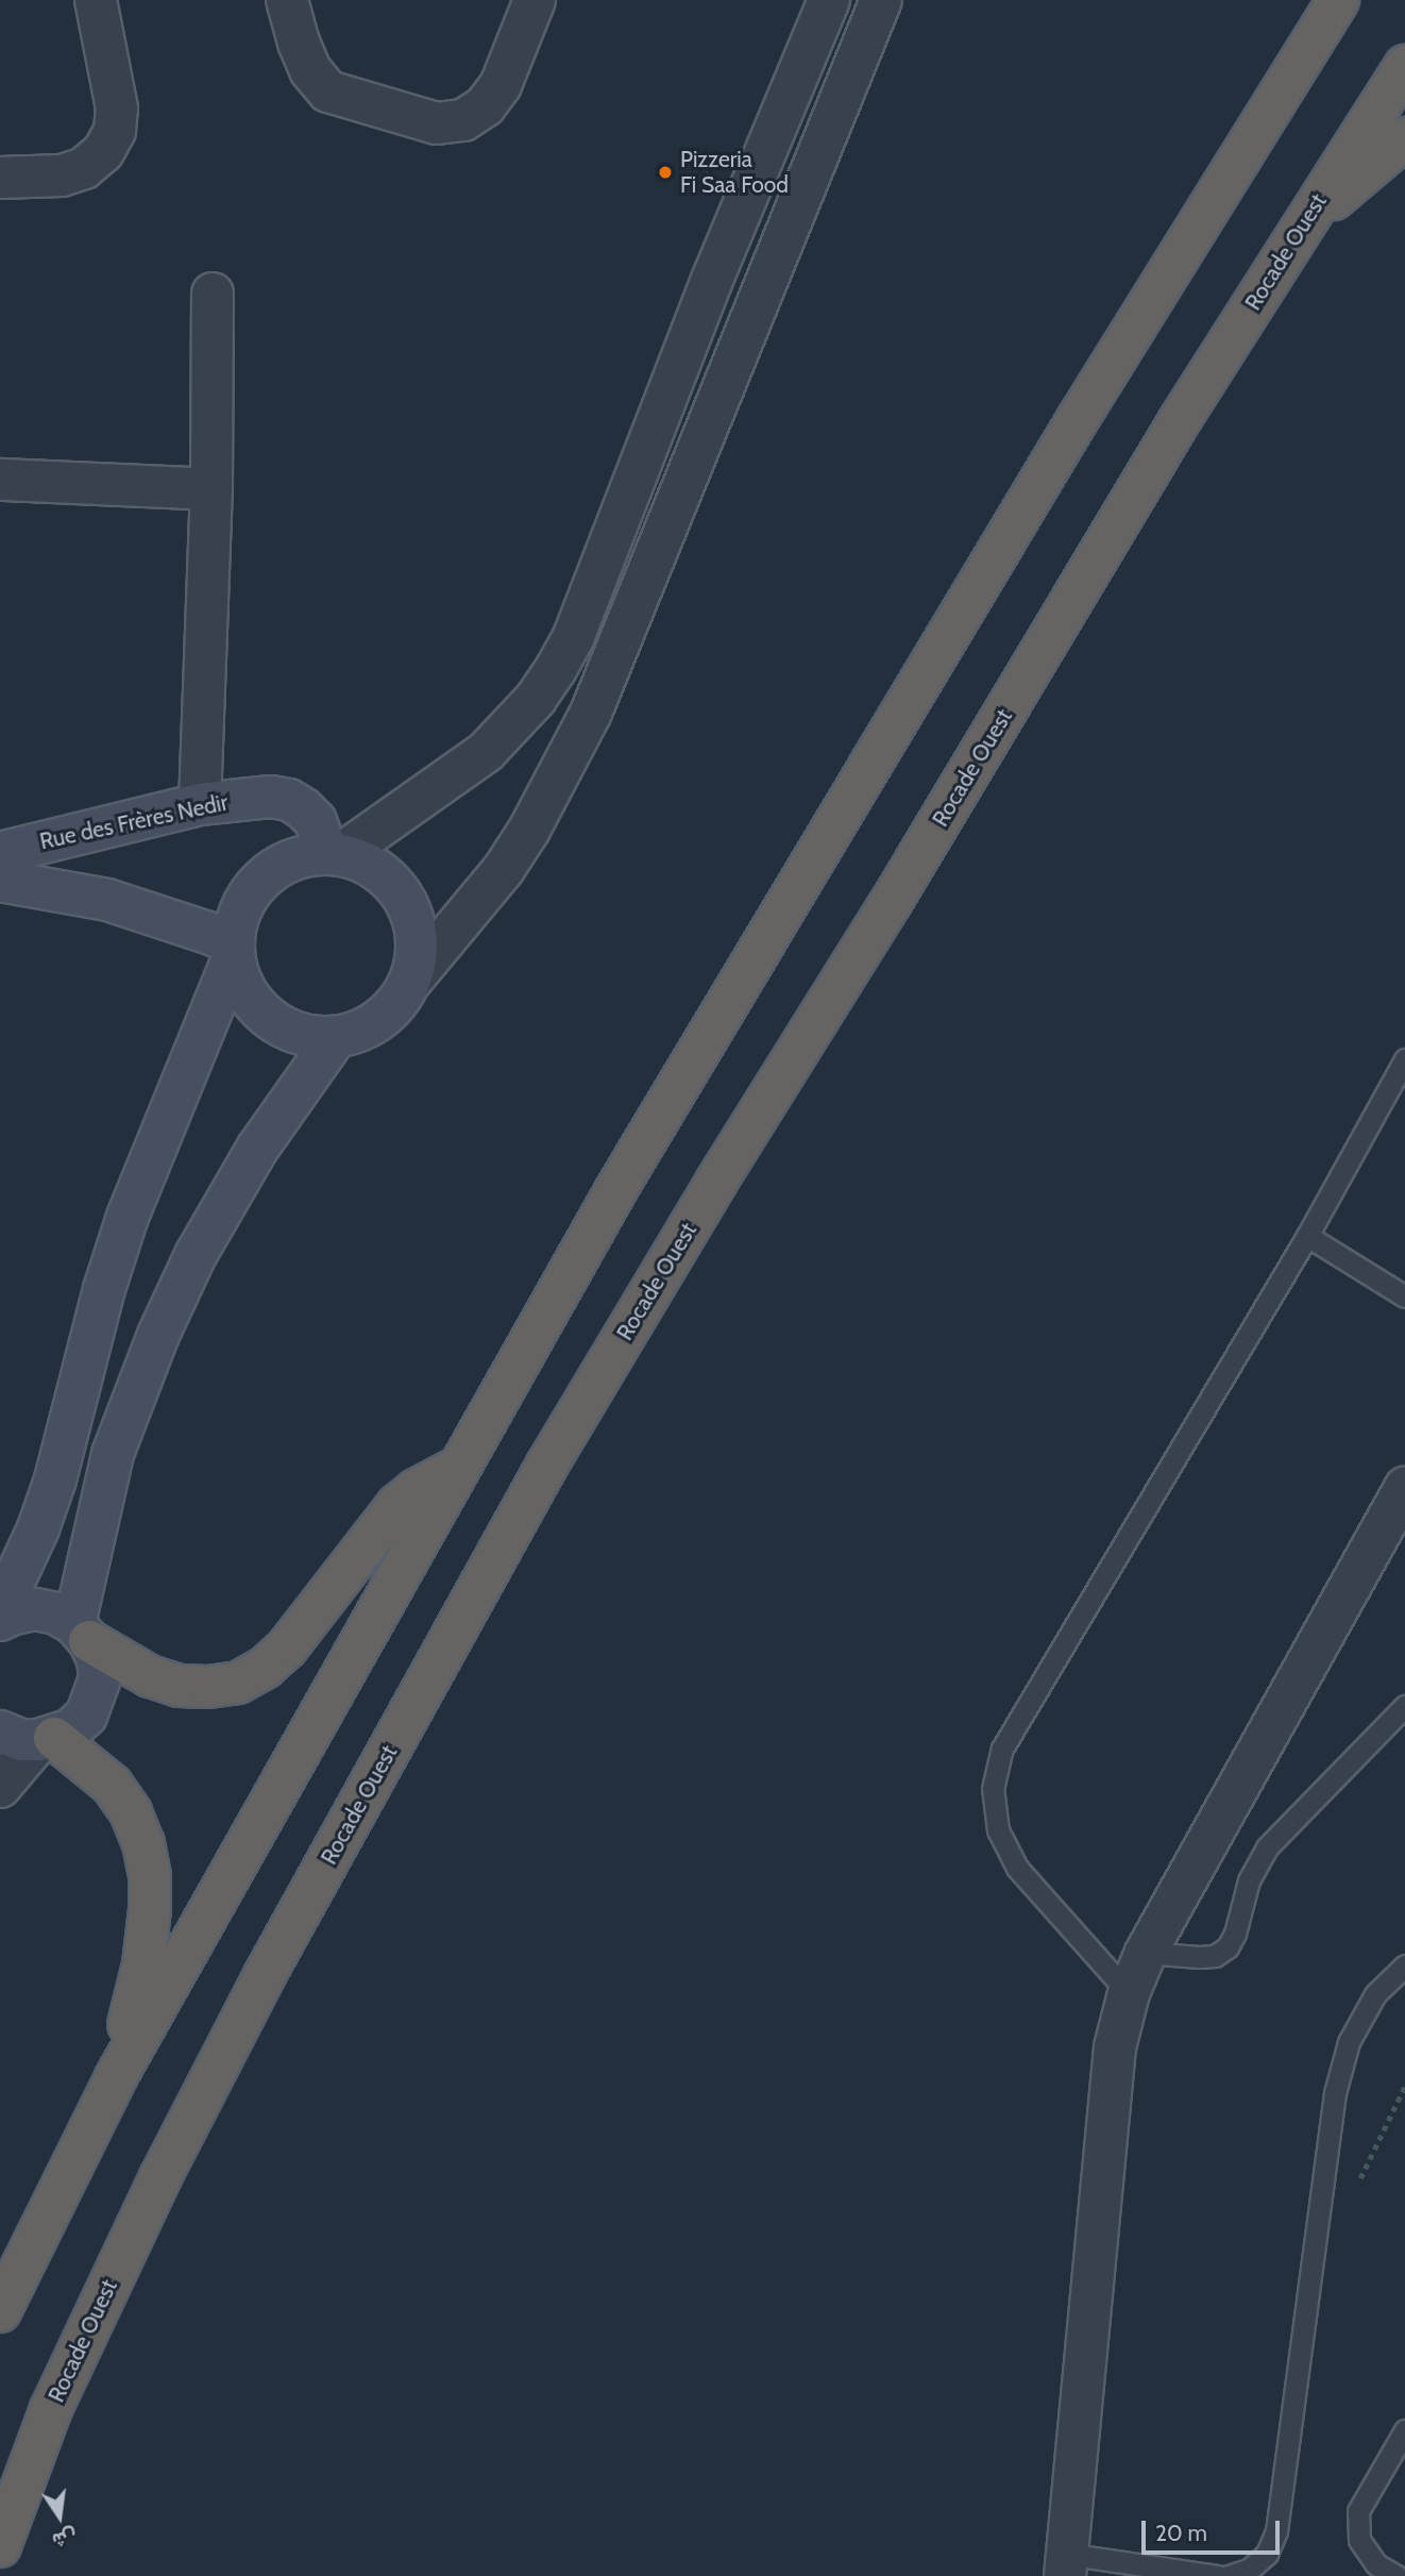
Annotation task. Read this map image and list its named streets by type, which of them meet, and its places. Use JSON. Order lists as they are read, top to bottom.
{
  "streets": {
    "highway": ["Rocade Ouest"],
    "main road": ["Rue des Frères Nedir"]
  },
  "places": ["Pizzeria Fi Saa Food"],
  "scale_bar": "20 m",
  "north": "bottom"
}
